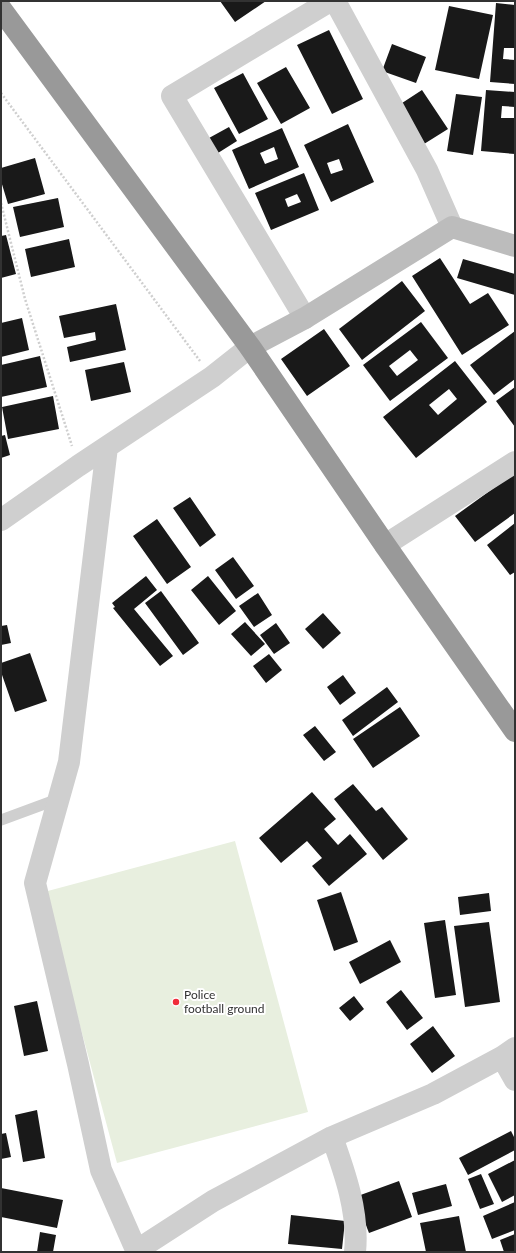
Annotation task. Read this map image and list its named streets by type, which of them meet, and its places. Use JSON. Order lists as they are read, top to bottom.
{
  "places": ["Police football ground"]
}
